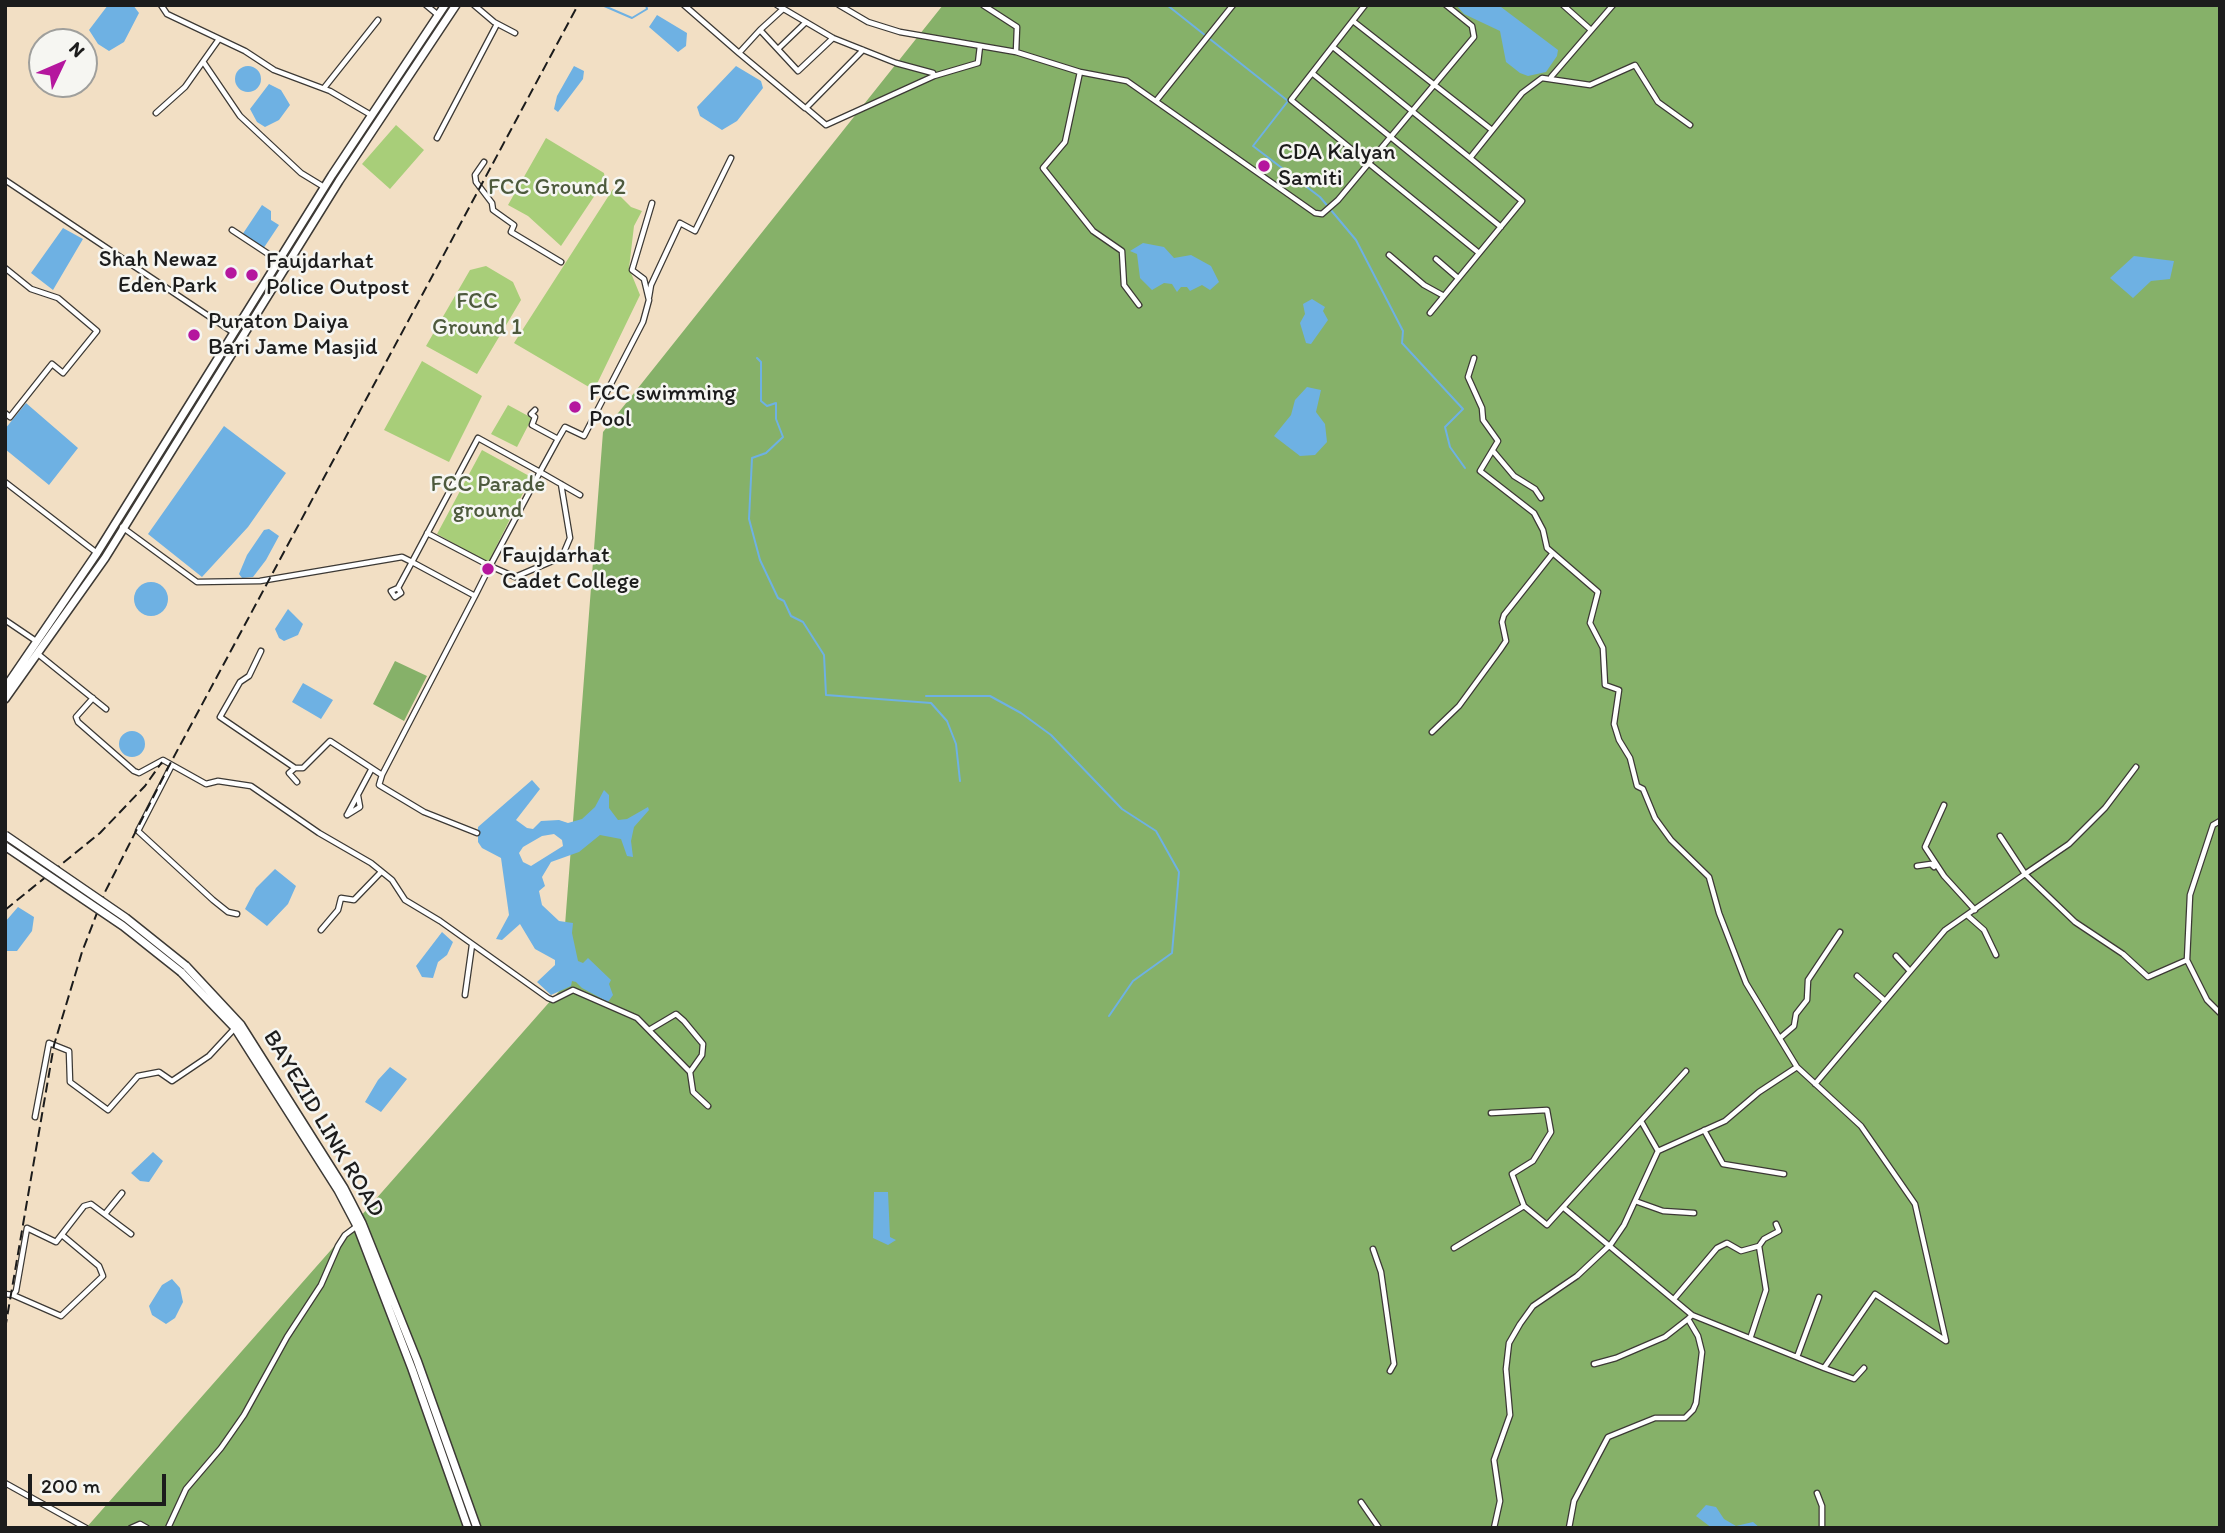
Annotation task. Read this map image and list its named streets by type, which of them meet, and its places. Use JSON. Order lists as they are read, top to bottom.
{
  "streets": {
    "main road": ["BAYEZID LINK ROAD"]
  },
  "parks": ["FCC Ground 2", "FCC Ground 1", "FCC Parade ground"],
  "places": [
    "CDA Kalyan Samiti",
    "Shah Newaz Eden Park",
    "Faujdarhat Police Outpost",
    "Puraton Daiya Bari Jame Masjid",
    "FCC swimming Pool",
    "Faujdarhat Cadet College"
  ],
  "scale_bar": "200 m",
  "north": "top right"
}
